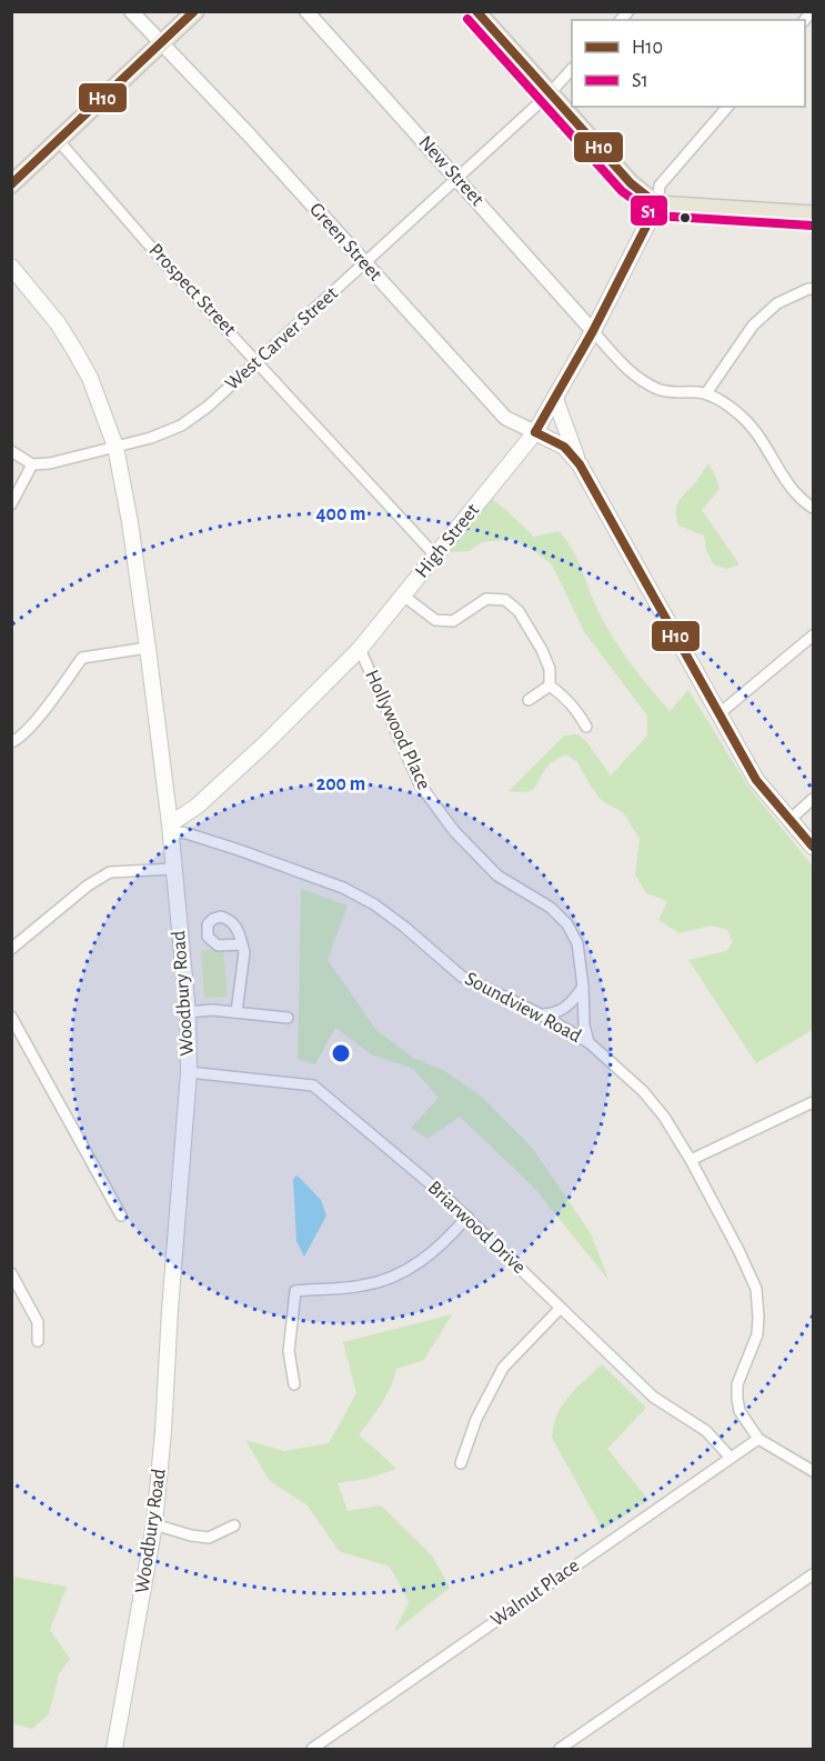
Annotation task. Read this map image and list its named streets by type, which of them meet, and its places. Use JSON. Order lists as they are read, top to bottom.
{
  "streets": {
    "main road": ["High Street", "Woodbury Road"],
    "street": [
      "New Street",
      "Green Street",
      "Prospect Street",
      "West Carver Street",
      "Hollywood Place",
      "Soundview Road",
      "Briarwood Drive",
      "Walnut Place"
    ]
  },
  "crossings": [
    ["New Street", "West Carver Street"],
    ["New Street", "High Street"],
    ["Green Street", "West Carver Street"],
    ["Green Street", "High Street"],
    ["Prospect Street", "West Carver Street"],
    ["Prospect Street", "High Street"],
    ["West Carver Street", "Woodbury Road"],
    ["High Street", "Hollywood Place"],
    ["High Street", "Woodbury Road"],
    ["High Street", "Soundview Road"],
    ["Hollywood Place", "Soundview Road"],
    ["Woodbury Road", "Soundview Road"],
    ["Woodbury Road", "Briarwood Drive"],
    ["Soundview Road", "Walnut Place"],
    ["Briarwood Drive", "Walnut Place"]
  ],
  "lines": ["transit line H10", "transit line S1"],
  "legend": ["H10", "S1"],
  "rings": ["400 m", "200 m"]
}
